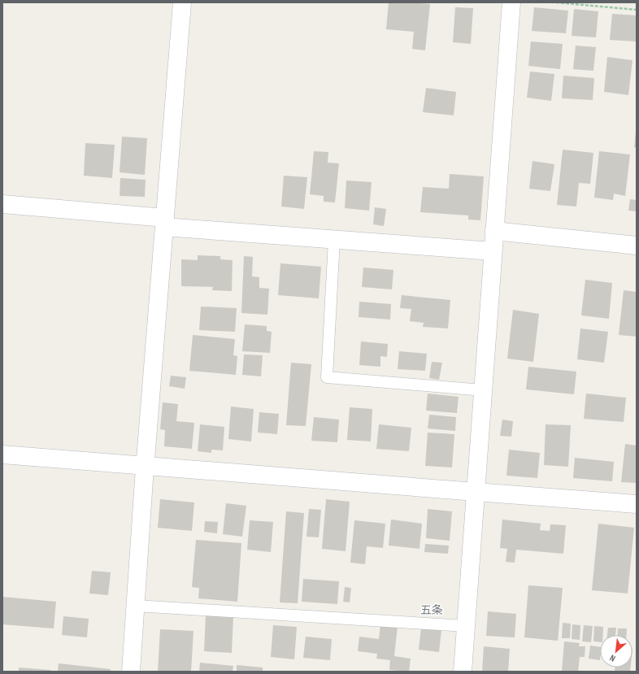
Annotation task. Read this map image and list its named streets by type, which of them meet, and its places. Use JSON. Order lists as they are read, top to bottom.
{
  "districts": ["五条"],
  "north": "bottom left"
}
